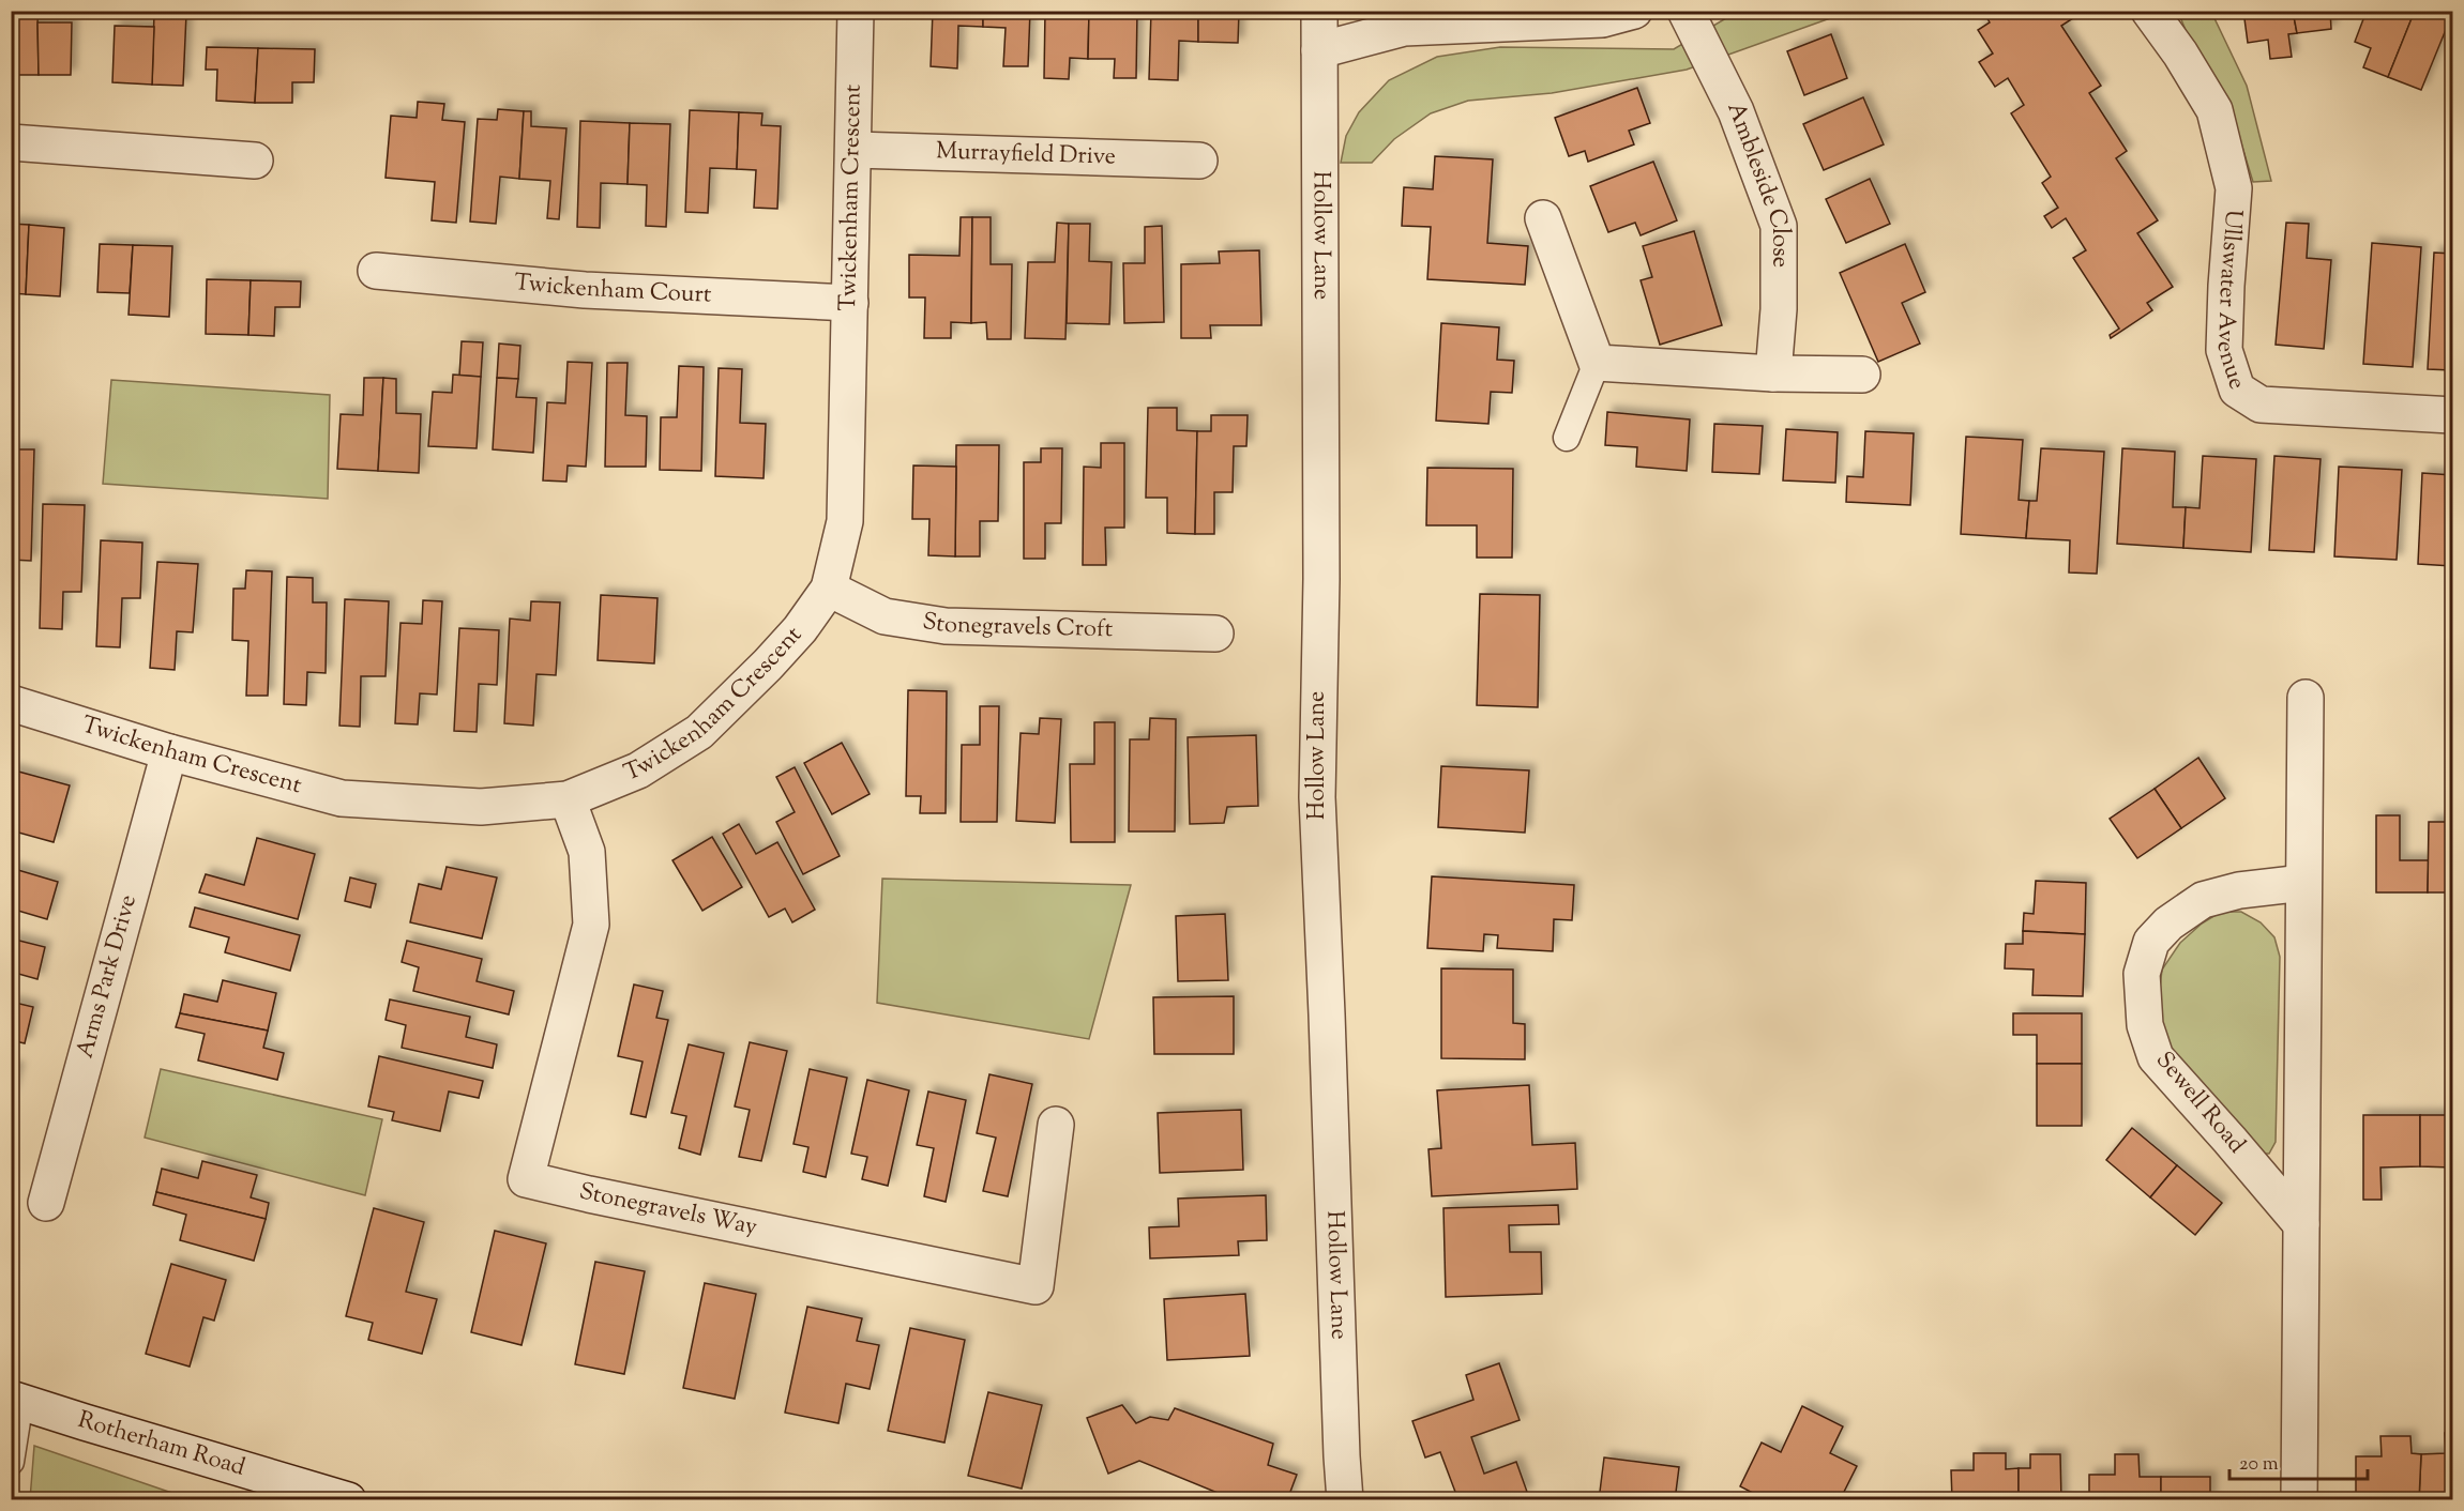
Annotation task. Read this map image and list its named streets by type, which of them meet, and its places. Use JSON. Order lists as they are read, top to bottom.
{
  "streets": {
    "street": [
      "Murrayfield Drive",
      "Ambleside Close",
      "Twickenham Crescent",
      "Hollow Lane",
      "Twickenham Court",
      "Ullswater Avenue",
      "Stonegravels Croft",
      "Arms Park Drive",
      "Sewell Road",
      "Stonegravels Way",
      "Rotherham Road"
    ]
  },
  "crossings": [
    ["Murrayfield Drive", "Twickenham Crescent"],
    ["Twickenham Crescent", "Twickenham Court"],
    ["Twickenham Crescent", "Stonegravels Croft"],
    ["Twickenham Crescent", "Arms Park Drive"],
    ["Twickenham Crescent", "Stonegravels Way"]
  ],
  "scale_bar": "20 m"
}
